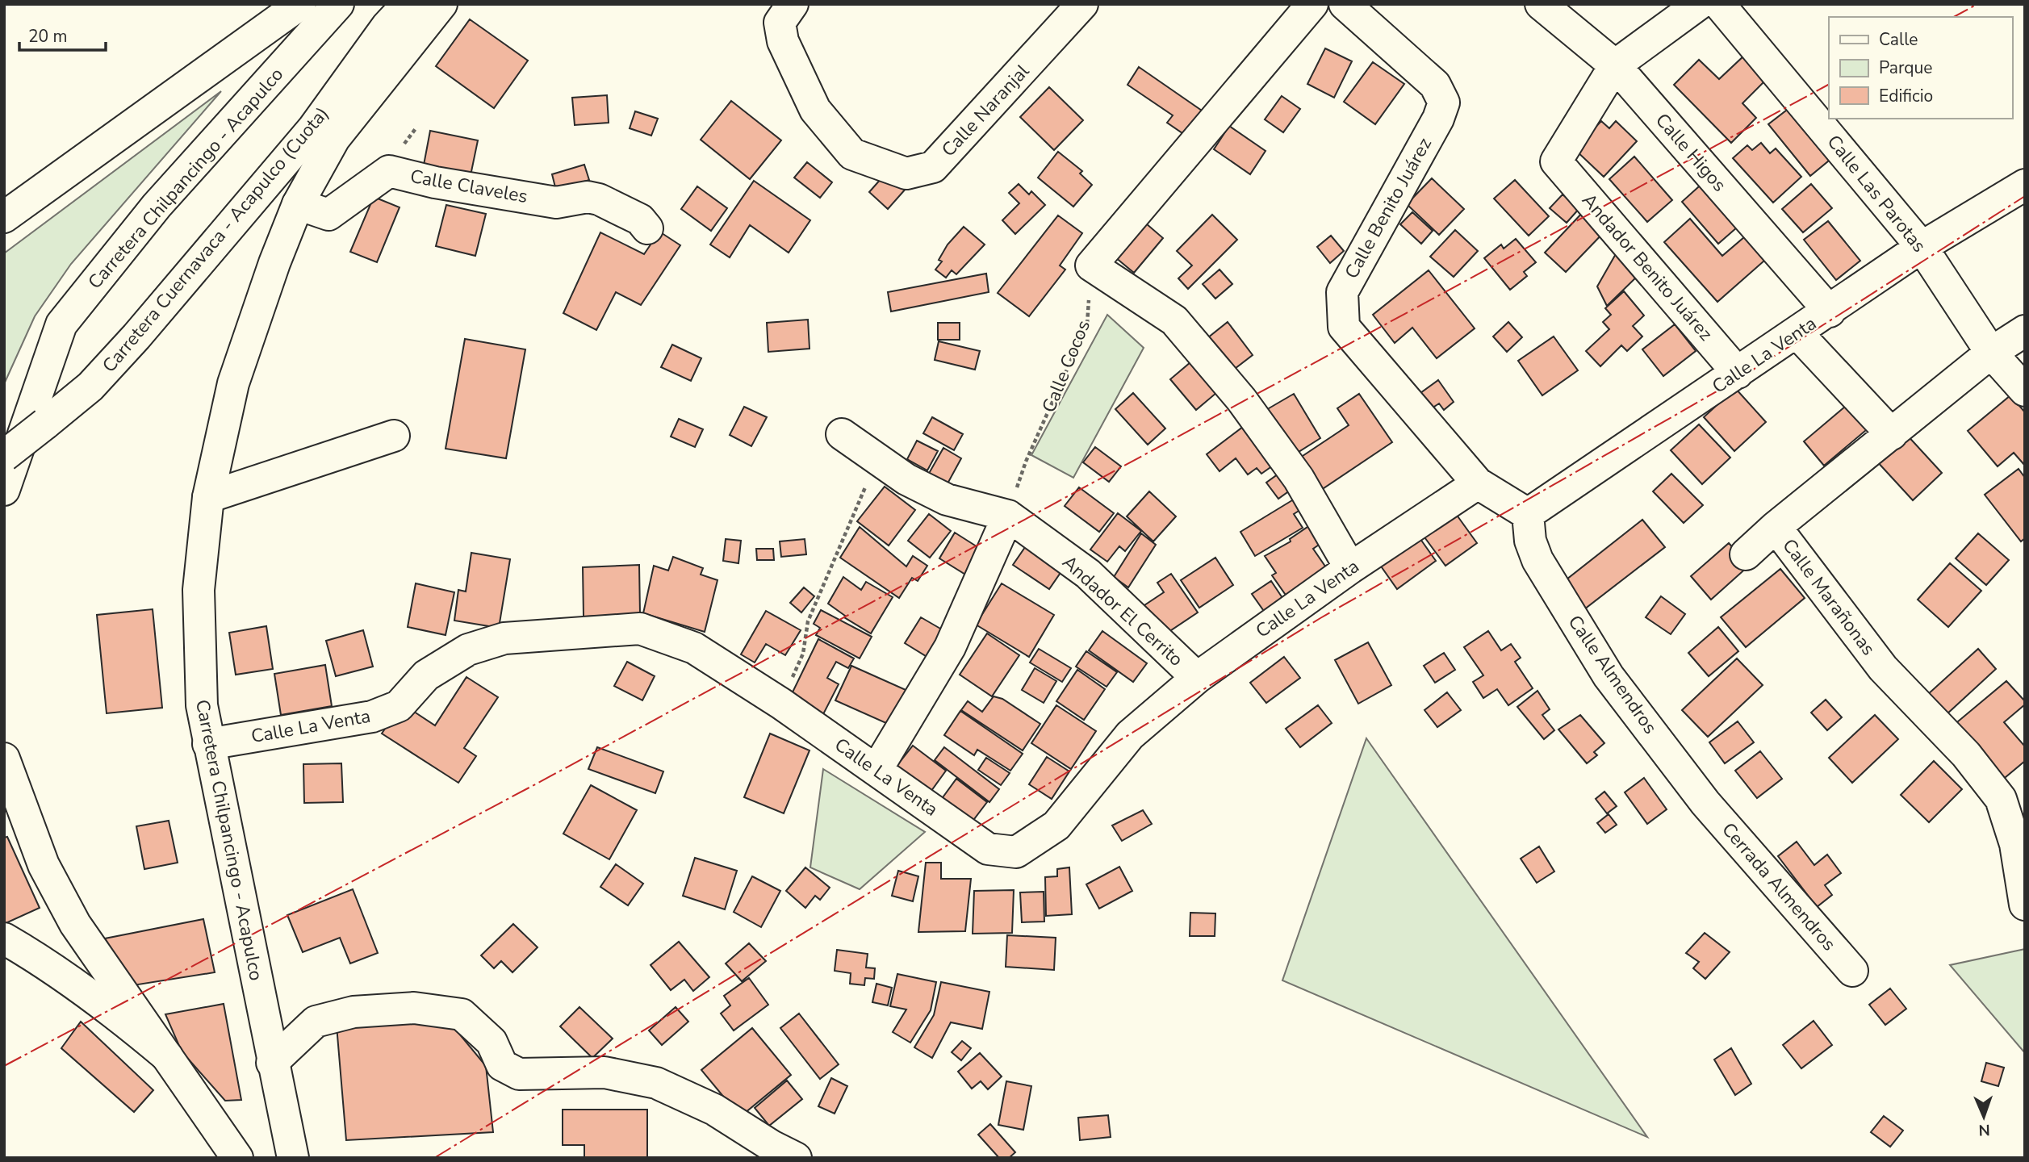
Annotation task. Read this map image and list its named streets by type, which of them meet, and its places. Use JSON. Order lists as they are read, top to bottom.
{
  "streets": {
    "main road": [
      "Calle Naranjal",
      "Calle Higos",
      "Carretera Chilpancingo - Acapulco",
      "Calle Claveles",
      "Calle Las Parotas",
      "Calle Benito Juárez",
      "Carretera Cuernavaca - Acapulco (Cuota)",
      "Andador Benito Juárez",
      "Calle La Venta",
      "Calle Marañonas",
      "Andador El Cerrito",
      "Calle Almendros",
      "Cerrada Almendros"
    ],
    "path": ["Calle Cocos"]
  },
  "crossings": [
    ["Calle Higos", "Andador Benito Juárez"],
    ["Calle Higos", "Calle La Venta"],
    ["Carretera Chilpancingo - Acapulco", "Calle Claveles"],
    ["Carretera Chilpancingo - Acapulco", "Calle La Venta"],
    ["Calle Las Parotas", "Calle La Venta"],
    ["Calle Benito Juárez", "Calle La Venta"],
    ["Calle Benito Juárez", "Calle Almendros"],
    ["Andador Benito Juárez", "Calle La Venta"],
    ["Calle La Venta", "Andador El Cerrito"],
    ["Calle La Venta", "Calle Almendros"],
    ["Calle Cocos", "Andador El Cerrito"],
    ["Calle Almendros", "Cerrada Almendros"]
  ],
  "legend": ["Calle", "Parque", "Edificio"],
  "scale_bar": "20 m",
  "north": "bottom"
}
